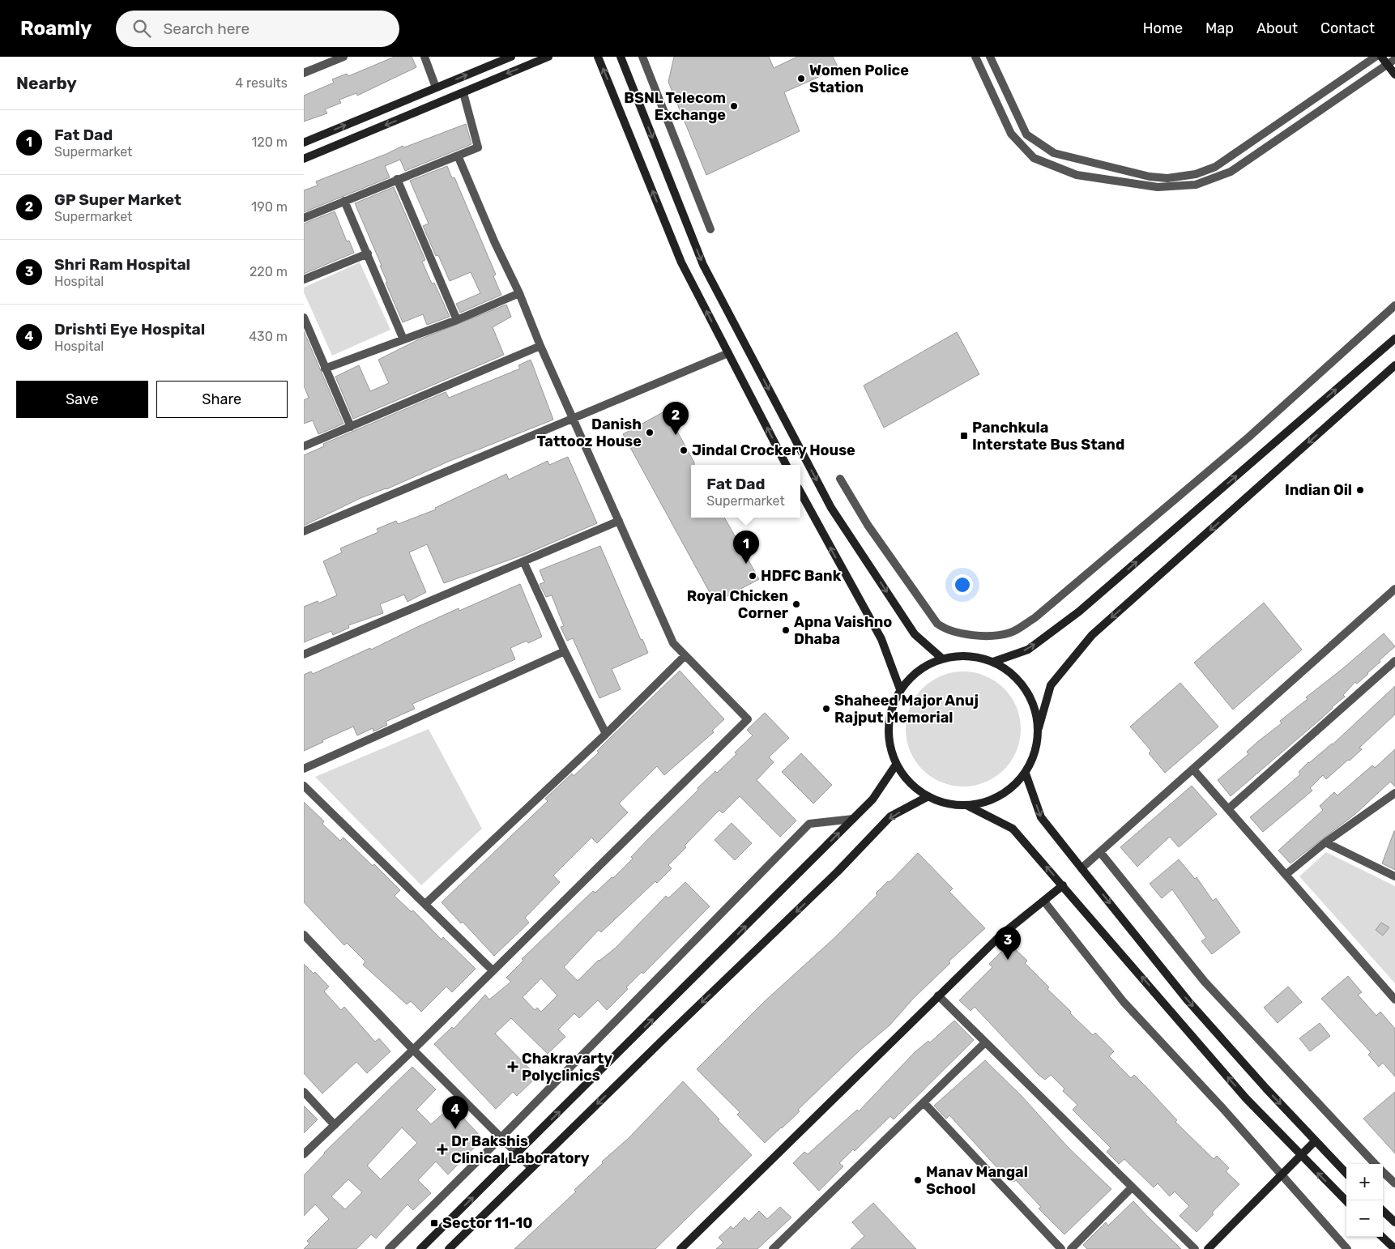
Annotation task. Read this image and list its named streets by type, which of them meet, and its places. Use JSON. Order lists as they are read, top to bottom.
{
  "places": {
    "other": [
      "Women Police Station",
      "BSNL Telecom Exchange",
      "Danish Tattooz House",
      "Jindal Crockery House",
      "Indian Oil",
      "HDFC Bank",
      "Royal Chicken Corner",
      "Apna Vaishno Dhaba",
      "Shaheed Major Anuj Rajput Memorial",
      "Manav Mangal School"
    ],
    "transit": ["Panchkula Interstate Bus Stand", "Sector 11-10"],
    "health": ["Chakravarty Polyclinics", "Dr Bakshis Clinical Laboratory"]
  },
  "page": {
    "header": "Roamly",
    "search": "Search here",
    "nav": [
      "Home",
      "Map",
      "About",
      "Contact"
    ],
    "heading": ["Nearby", "4 results"],
    "list": [
      {
        "mark": "1",
        "name": "Fat Dad",
        "note": "Supermarket",
        "value": "120 m"
      },
      {
        "mark": "2",
        "name": "GP Super Market",
        "note": "Supermarket",
        "value": "190 m"
      },
      {
        "mark": "3",
        "name": "Shri Ram Hospital",
        "note": "Hospital",
        "value": "220 m"
      },
      {
        "mark": "4",
        "name": "Drishti Eye Hospital",
        "note": "Hospital",
        "value": "430 m"
      }
    ],
    "buttons": ["Save", "Share"],
    "pins": [
      "2",
      "1",
      "3",
      "4"
    ],
    "popup": ["Fat Dad", "Supermarket"],
    "map_buttons": ["+", "−"]
  }
}
